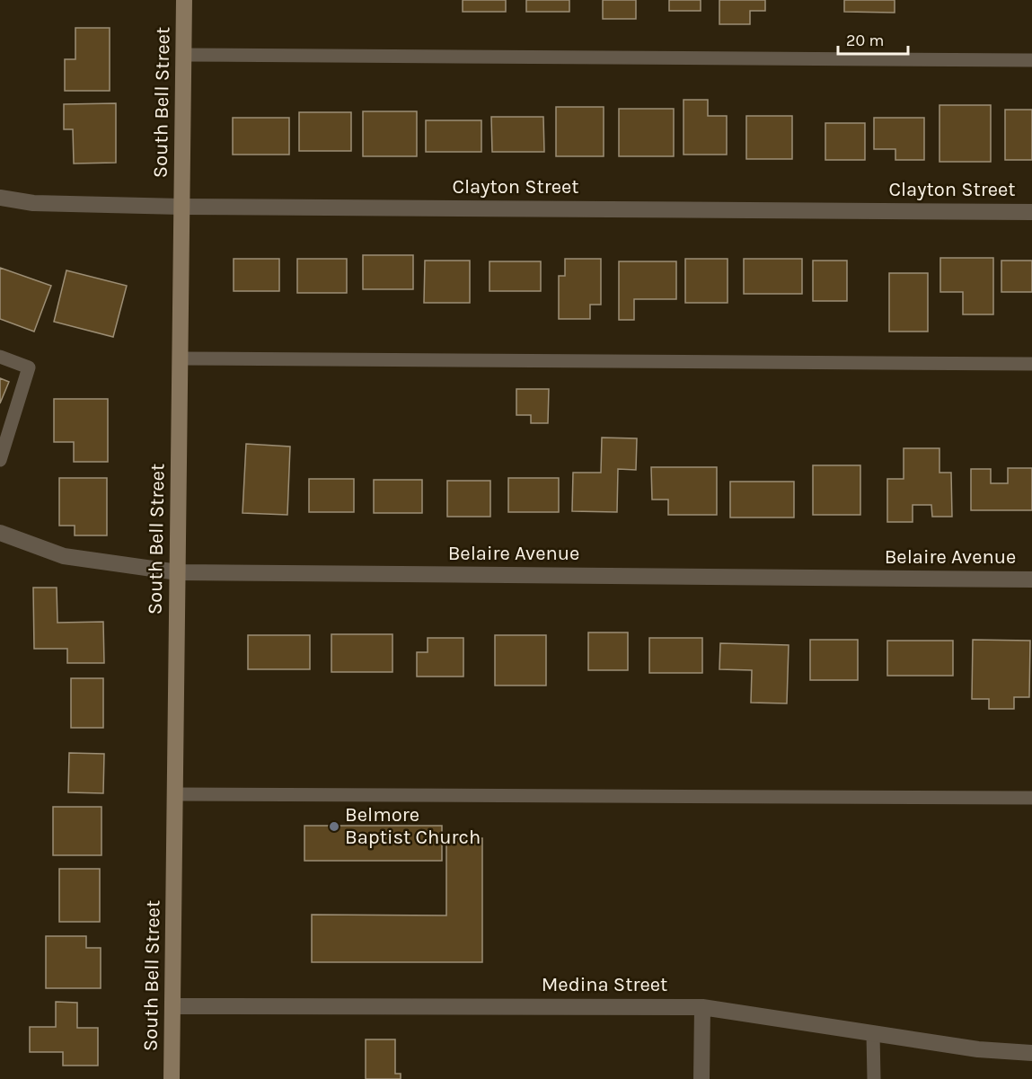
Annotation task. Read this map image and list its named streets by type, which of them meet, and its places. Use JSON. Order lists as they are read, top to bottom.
{
  "streets": {
    "main road": ["South Bell Street"],
    "street": ["Clayton Street", "Belaire Avenue", "Medina Street"]
  },
  "crossings": [
    ["South Bell Street", "Clayton Street"],
    ["South Bell Street", "Belaire Avenue"],
    ["South Bell Street", "Medina Street"]
  ],
  "places": ["Belmore Baptist Church"],
  "scale_bar": "20 m"
}
